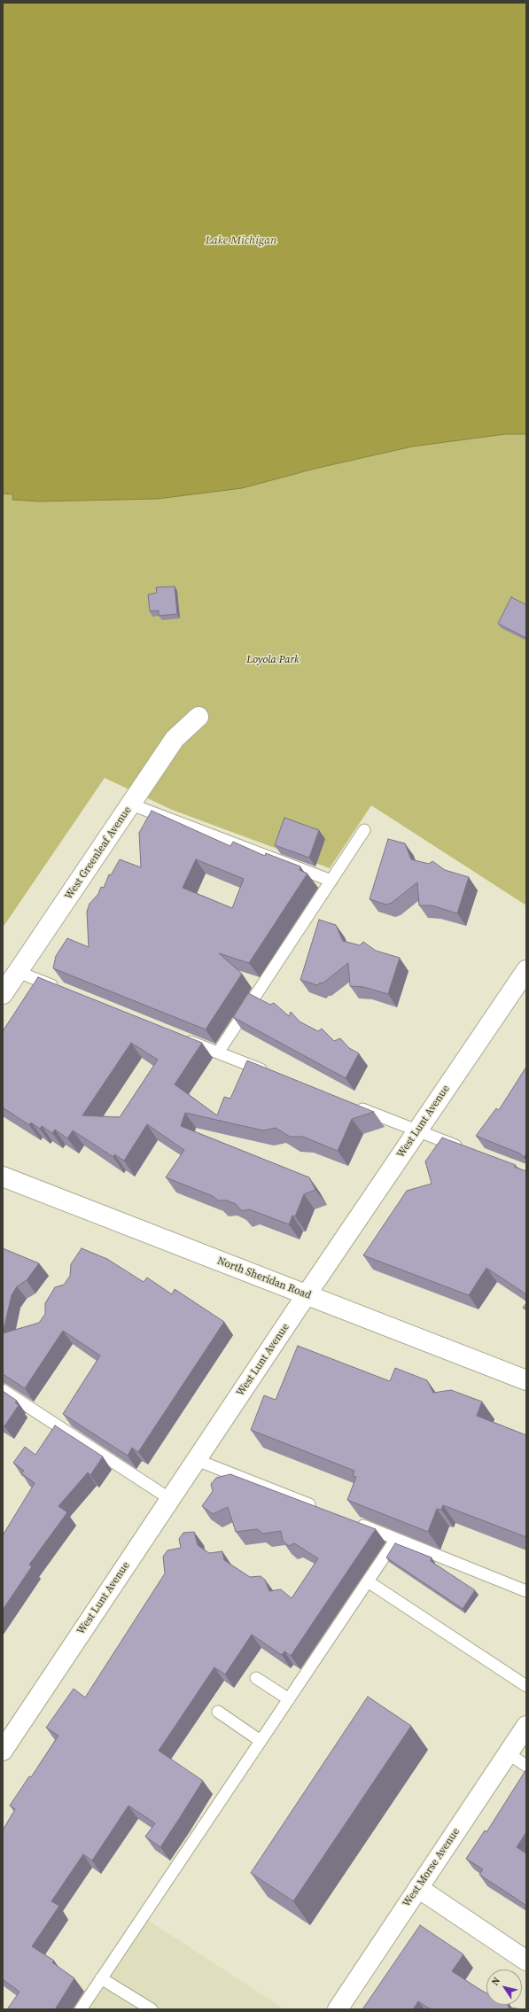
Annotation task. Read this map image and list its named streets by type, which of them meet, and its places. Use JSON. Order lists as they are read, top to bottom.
{
  "streets": {
    "street": [
      "West Greenleaf Avenue",
      "West Lunt Avenue",
      "North Sheridan Road",
      "West Morse Avenue"
    ]
  },
  "crossings": [
    ["West Lunt Avenue", "North Sheridan Road"]
  ],
  "water": ["Lake Michigan"],
  "parks": ["Loyola Park"],
  "north": "top left"
}
